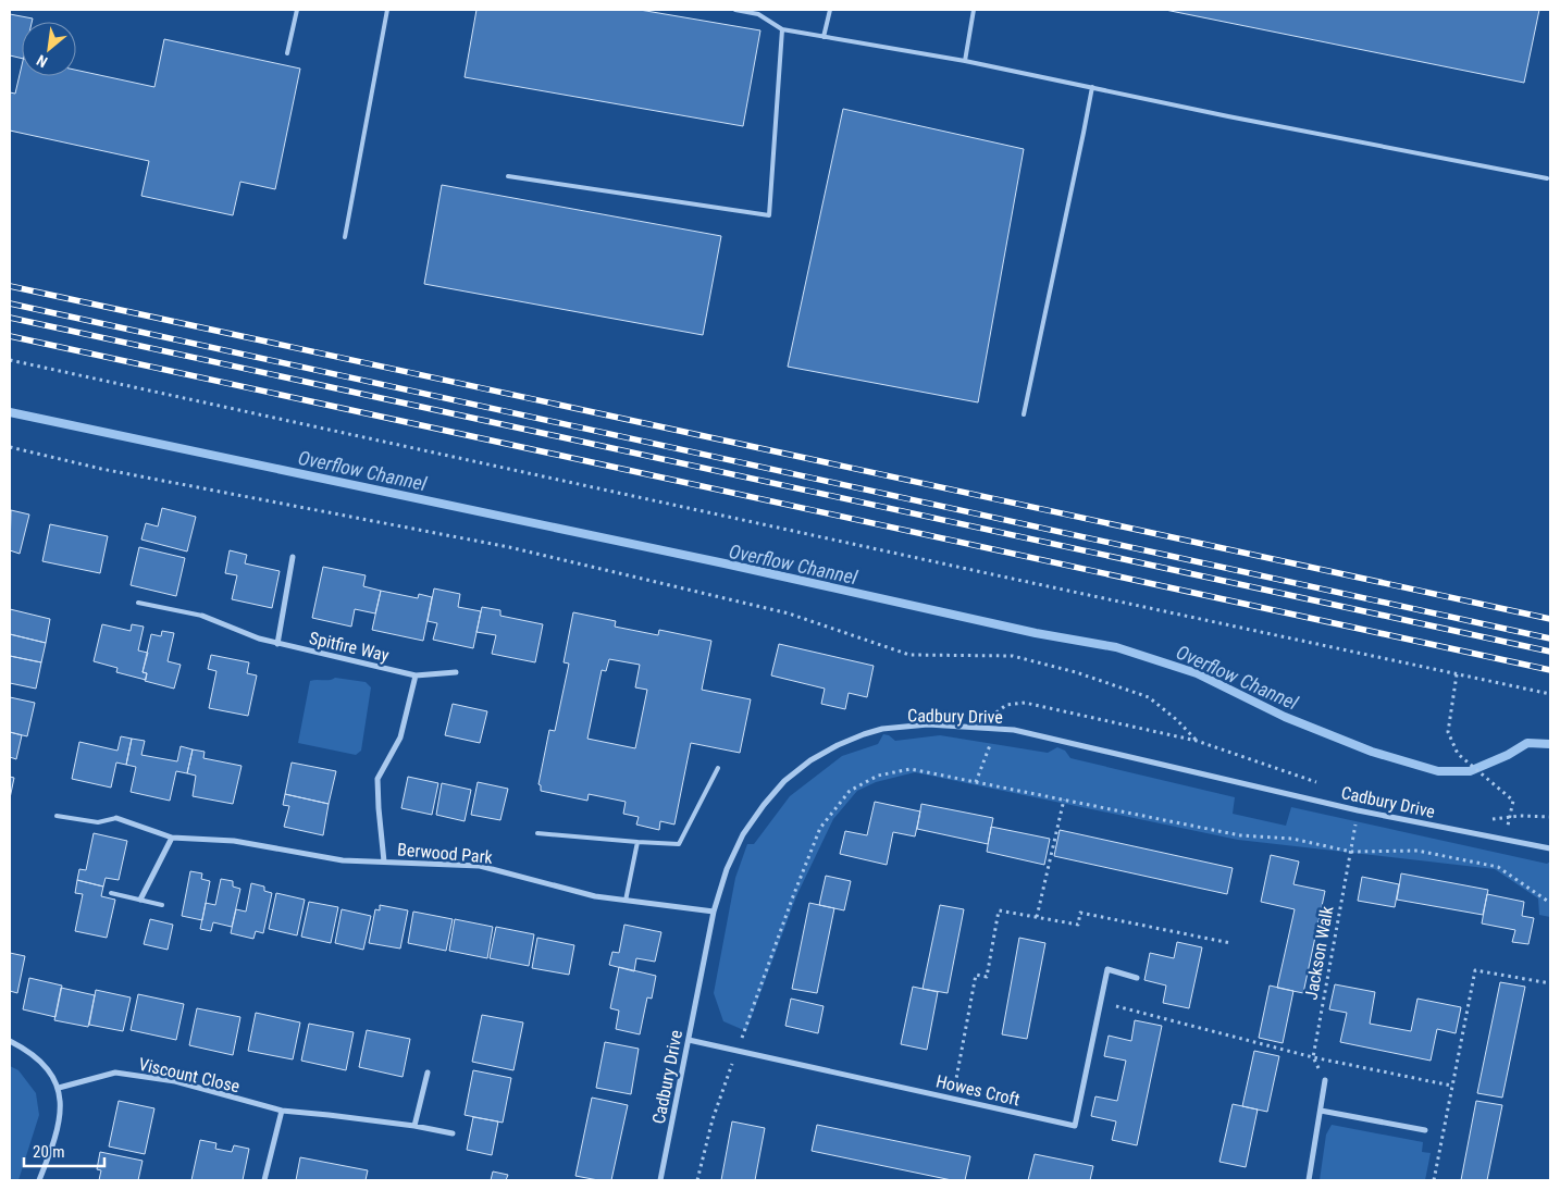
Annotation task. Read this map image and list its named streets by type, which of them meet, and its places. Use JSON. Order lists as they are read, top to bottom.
{
  "streets": {
    "street": [
      "Spitfire Way",
      "Cadbury Drive",
      "Berwood Park",
      "Viscount Close",
      "Howes Croft"
    ],
    "path": ["Jackson Walk"]
  },
  "crossings": [
    ["Cadbury Drive", "Berwood Park"],
    ["Cadbury Drive", "Jackson Walk"],
    ["Cadbury Drive", "Howes Croft"]
  ],
  "water": ["Overflow Channel"],
  "scale_bar": "20 m",
  "north": "bottom left"
}
